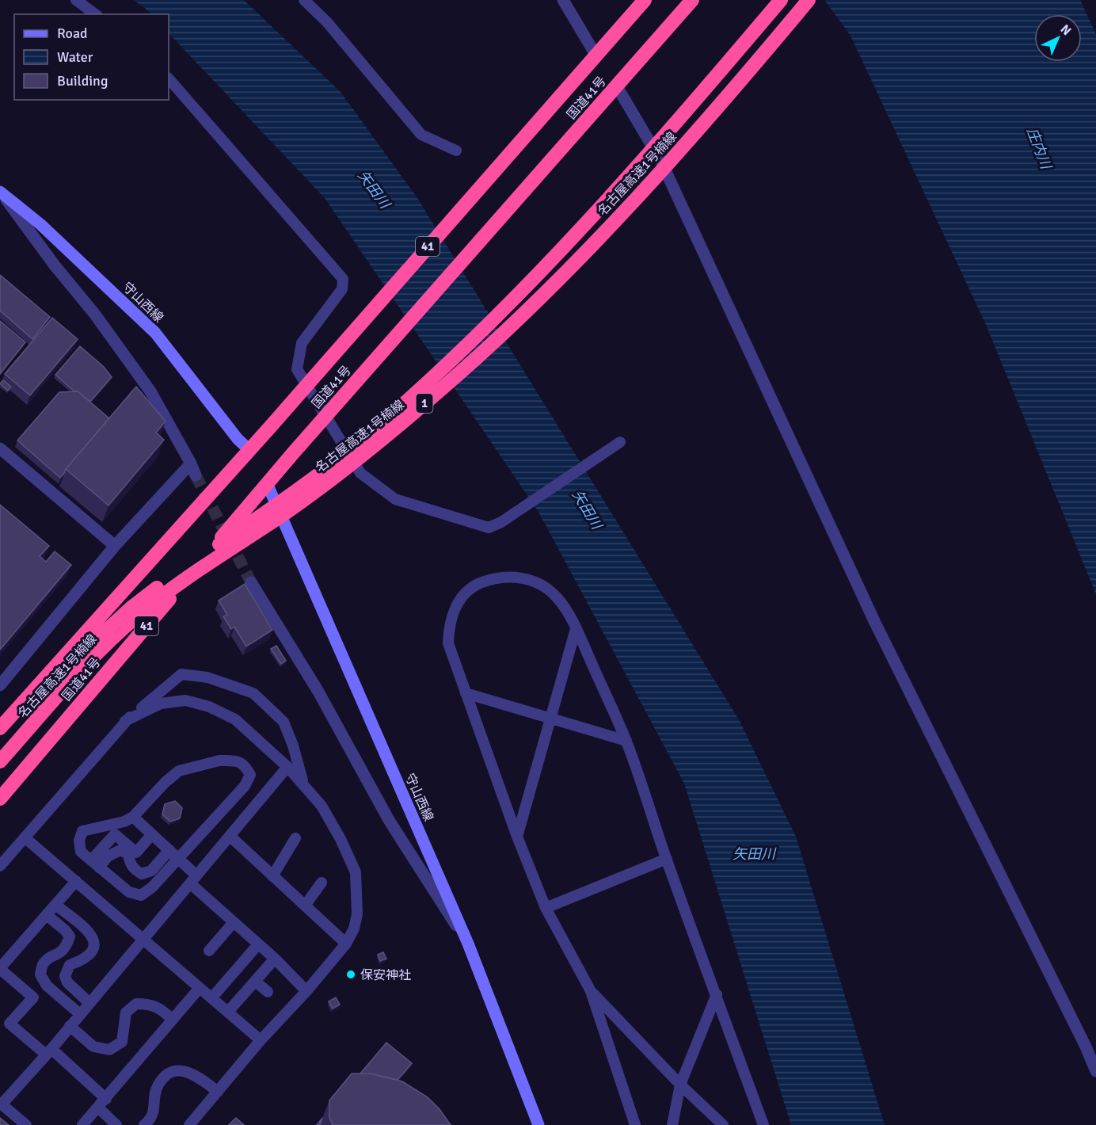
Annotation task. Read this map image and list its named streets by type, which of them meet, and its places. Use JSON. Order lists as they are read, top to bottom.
{
  "streets": {
    "highway": [
      "国道41号",
      "名古屋高速1号楠線",
      "41",
      "1"
    ],
    "main road": ["守山西線"]
  },
  "crossings": [
    ["国道41号", "守山西線"]
  ],
  "water": ["庄内川", "矢田川"],
  "places": ["保安神社"],
  "legend": ["Road", "Water", "Building"],
  "north": "top right"
}
